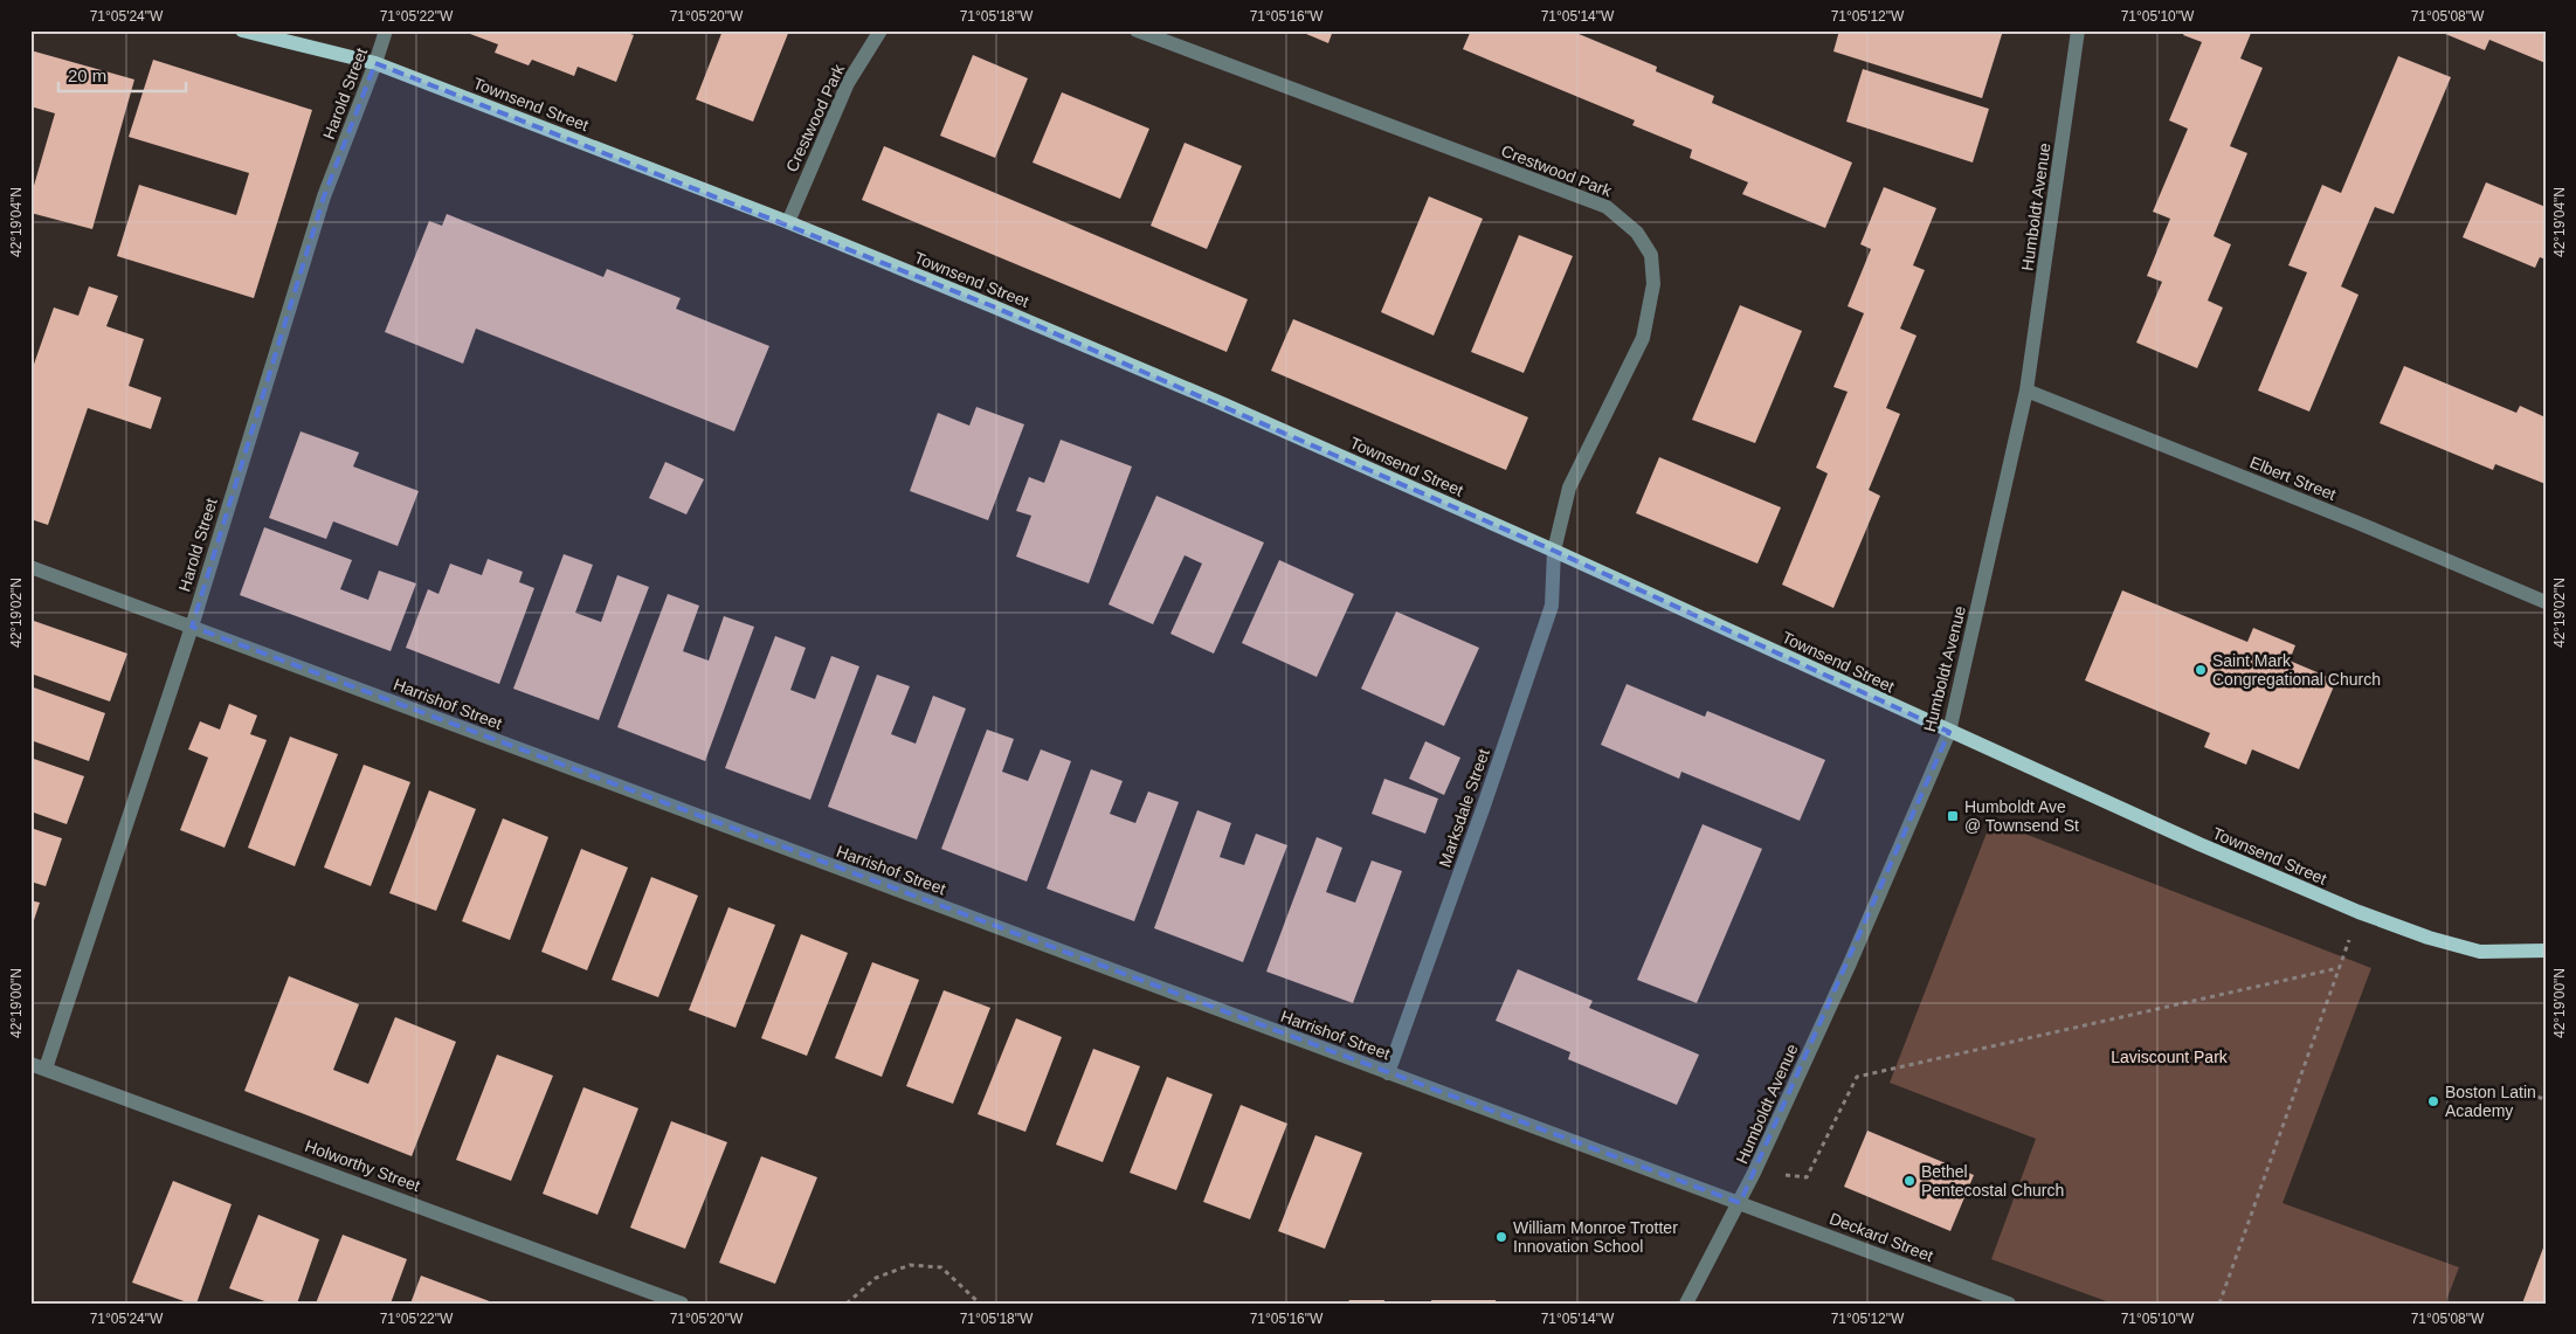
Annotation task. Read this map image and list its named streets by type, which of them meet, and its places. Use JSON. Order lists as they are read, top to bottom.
{
  "streets": {
    "main road": ["Townsend Street"],
    "street": [
      "Harold Street",
      "Crestwood Park",
      "Humboldt Avenue",
      "Elbert Street",
      "Harrishof Street",
      "Marksdale Street",
      "Holworthy Street",
      "Deckard Street"
    ]
  },
  "crossings": [
    ["Harold Street", "Townsend Street"],
    ["Harold Street", "Harrishof Street"],
    ["Harold Street", "Holworthy Street"],
    ["Townsend Street", "Crestwood Park"],
    ["Townsend Street", "Humboldt Avenue"],
    ["Townsend Street", "Marksdale Street"],
    ["Crestwood Park", "Marksdale Street"],
    ["Humboldt Avenue", "Elbert Street"],
    ["Humboldt Avenue", "Harrishof Street"],
    ["Humboldt Avenue", "Deckard Street"],
    ["Harrishof Street", "Marksdale Street"],
    ["Harrishof Street", "Deckard Street"]
  ],
  "parks": ["Laviscount Park"],
  "places": {
    "other": [
      "Saint Mark Congregational Church",
      "Boston Latin Academy",
      "Bethel Pentecostal Church",
      "William Monroe Trotter Innovation School"
    ],
    "transit": ["Humboldt Ave @ Townsend St"]
  },
  "scale_bar": "20 m",
  "coordinates": [
    "71°05'24\"W",
    "71°05'22\"W",
    "71°05'20\"W",
    "71°05'18\"W",
    "71°05'16\"W",
    "71°05'14\"W",
    "71°05'12\"W",
    "71°05'10\"W",
    "71°05'08\"W",
    "42°19'04\"N",
    "42°19'02\"N",
    "42°19'00\"N"
  ]
}
